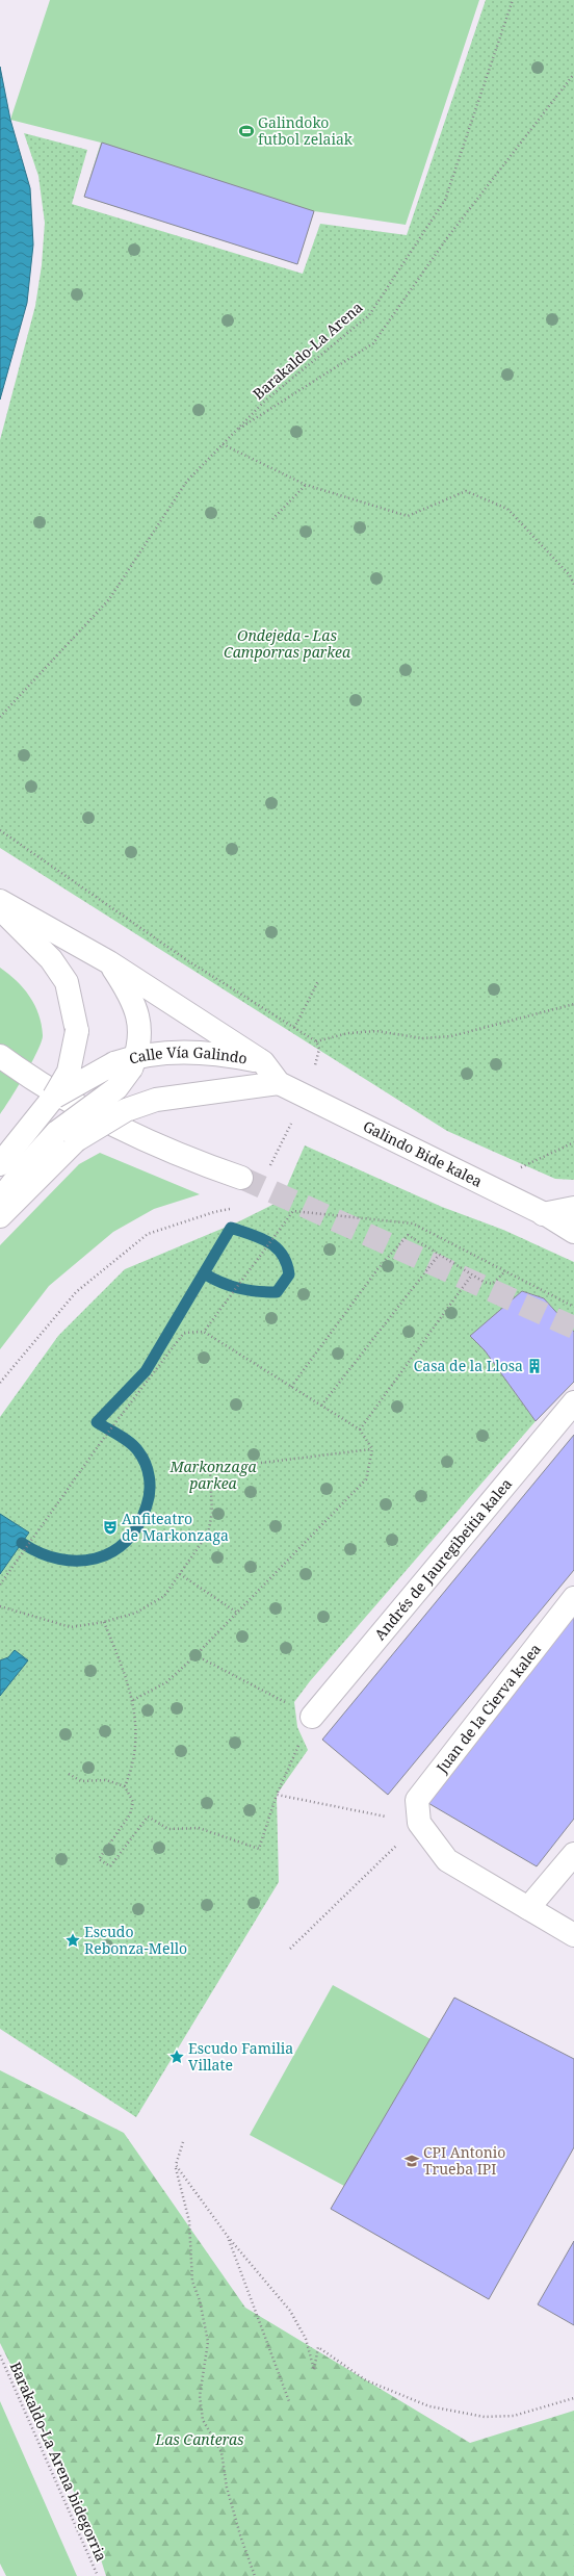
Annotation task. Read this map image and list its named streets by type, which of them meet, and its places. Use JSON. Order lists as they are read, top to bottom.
{
  "streets": {
    "street": [
      "Calle Vía Galindo",
      "Galindo Bide kalea",
      "Andrés de Jauregibeitia kalea",
      "Juan de la Cierva kalea"
    ],
    "path": ["Barakaldo-La Arena", "Barakaldo-La Arena bidegorria"]
  },
  "crossings": [
    ["Calle Vía Galindo", "Galindo Bide kalea"]
  ],
  "parks": ["Ondejeda - Las Camporras parkea", "Markonzaga parkea", "Las Canteras"],
  "places": {
    "sports": ["Galindoko futbol zelaiak"],
    "building": ["Casa de la Llosa"],
    "theatre": ["Anfiteatro de Markonzaga"],
    "place": ["Escudo Rebonza-Mello", "Escudo Familia Villate"],
    "school or university": ["CPI Antonio Trueba IPI"]
  }
}
